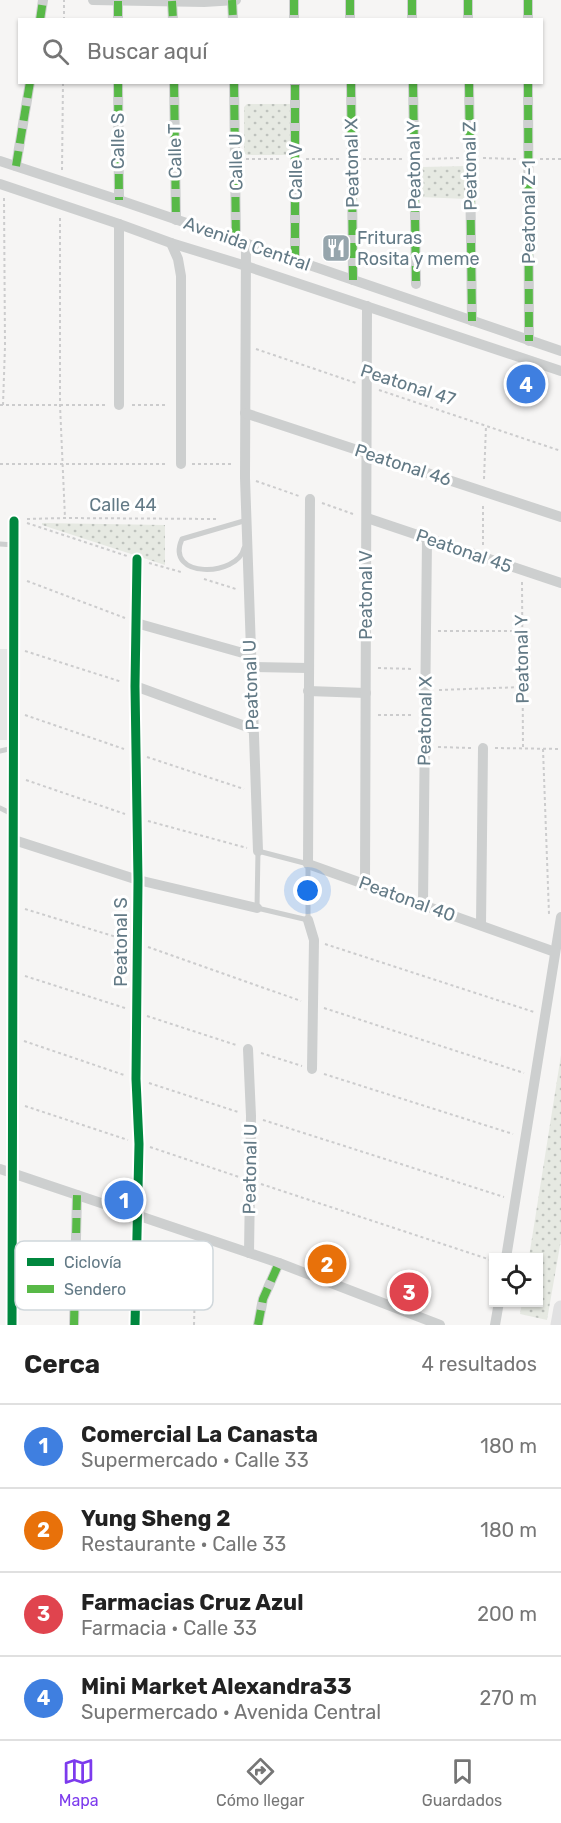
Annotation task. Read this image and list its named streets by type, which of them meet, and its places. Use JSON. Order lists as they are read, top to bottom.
{
  "streets": {
    "street": [
      "Calle S",
      "Calle T",
      "Calle U",
      "Peatonal X",
      "Peatonal Y",
      "Peatonal Z",
      "Calle V",
      "Peatonal Z-1",
      "Avenida Central",
      "Peatonal 46",
      "Peatonal 45",
      "Peatonal V",
      "Peatonal U",
      "Peatonal 40",
      "Peatonal S"
    ],
    "path": ["Peatonal 47", "Calle 44"]
  },
  "crossings": [
    ["Calle S", "Avenida Central"],
    ["Calle T", "Avenida Central"],
    ["Calle U", "Avenida Central"],
    ["Calle U", "Peatonal 47"],
    ["Calle U", "Peatonal 46"],
    ["Calle U", "Peatonal U"],
    ["Peatonal X", "Avenida Central"],
    ["Peatonal X", "Peatonal 45"],
    ["Peatonal X", "Peatonal 40"],
    ["Peatonal Y", "Peatonal 45"],
    ["Peatonal Z", "Avenida Central"],
    ["Calle V", "Avenida Central"],
    ["Peatonal Z-1", "Avenida Central"],
    ["Avenida Central", "Peatonal V"],
    ["Peatonal 47", "Peatonal V"],
    ["Peatonal 46", "Peatonal V"],
    ["Peatonal 46", "Peatonal U"],
    ["Peatonal 45", "Peatonal V"],
    ["Peatonal V", "Peatonal 40"],
    ["Peatonal U", "Peatonal 40"]
  ],
  "places": {
    "restaurant": ["Frituras Rosita y meme"]
  },
  "legend": ["Ciclovía", "Sendero"],
  "page": {
    "search": "Buscar aquí",
    "pins": [
      "4",
      "1",
      "2",
      "3"
    ],
    "heading": ["Cerca", "4 resultados"],
    "list": [
      {
        "mark": "1",
        "name": "Comercial La Canasta",
        "note": "Supermercado · Calle 33",
        "value": "180 m"
      },
      {
        "mark": "2",
        "name": "Yung Sheng 2",
        "note": "Restaurante · Calle 33",
        "value": "180 m"
      },
      {
        "mark": "3",
        "name": "Farmacias Cruz Azul",
        "note": "Farmacia · Calle 33",
        "value": "200 m"
      },
      {
        "mark": "4",
        "name": "Mini Market Alexandra33",
        "note": "Supermercado · Avenida Central",
        "value": "270 m"
      }
    ],
    "nav": ["Mapa", "Cómo llegar", "Guardados"]
  }
}
